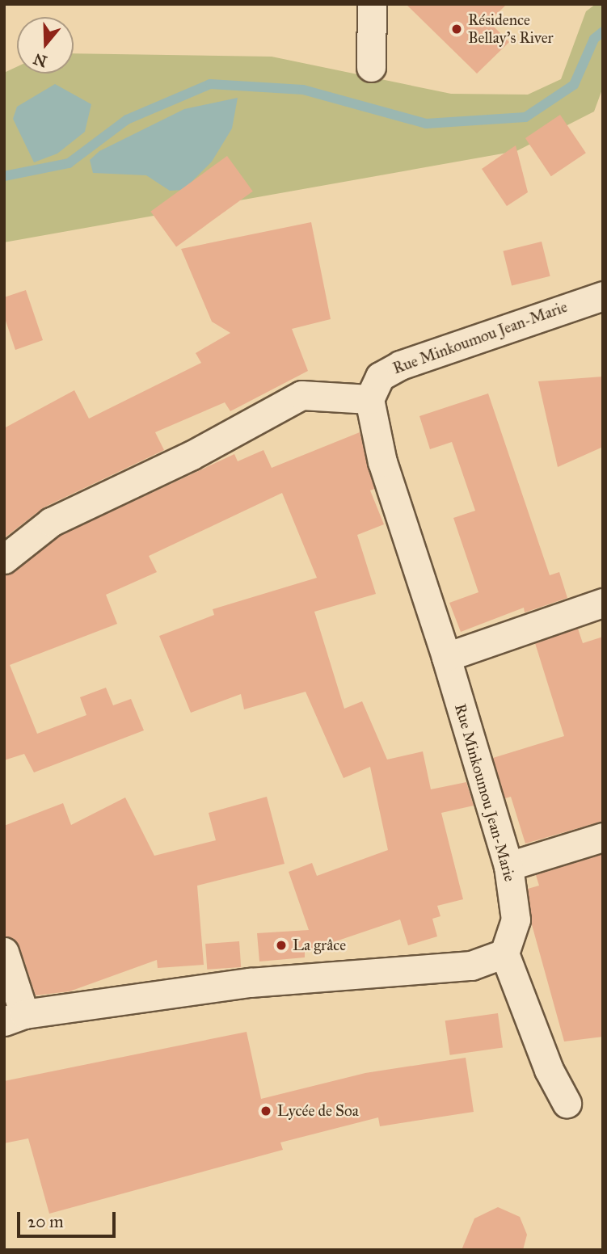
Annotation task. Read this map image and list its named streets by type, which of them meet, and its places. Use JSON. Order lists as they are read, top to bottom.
{
  "streets": {
    "street": ["Rue Minkoumou Jean-Marie"]
  },
  "places": ["Résidence Bellay's River", "La grâce", "Lycée de Soa"],
  "scale_bar": "20 m",
  "north": "bottom"
}
